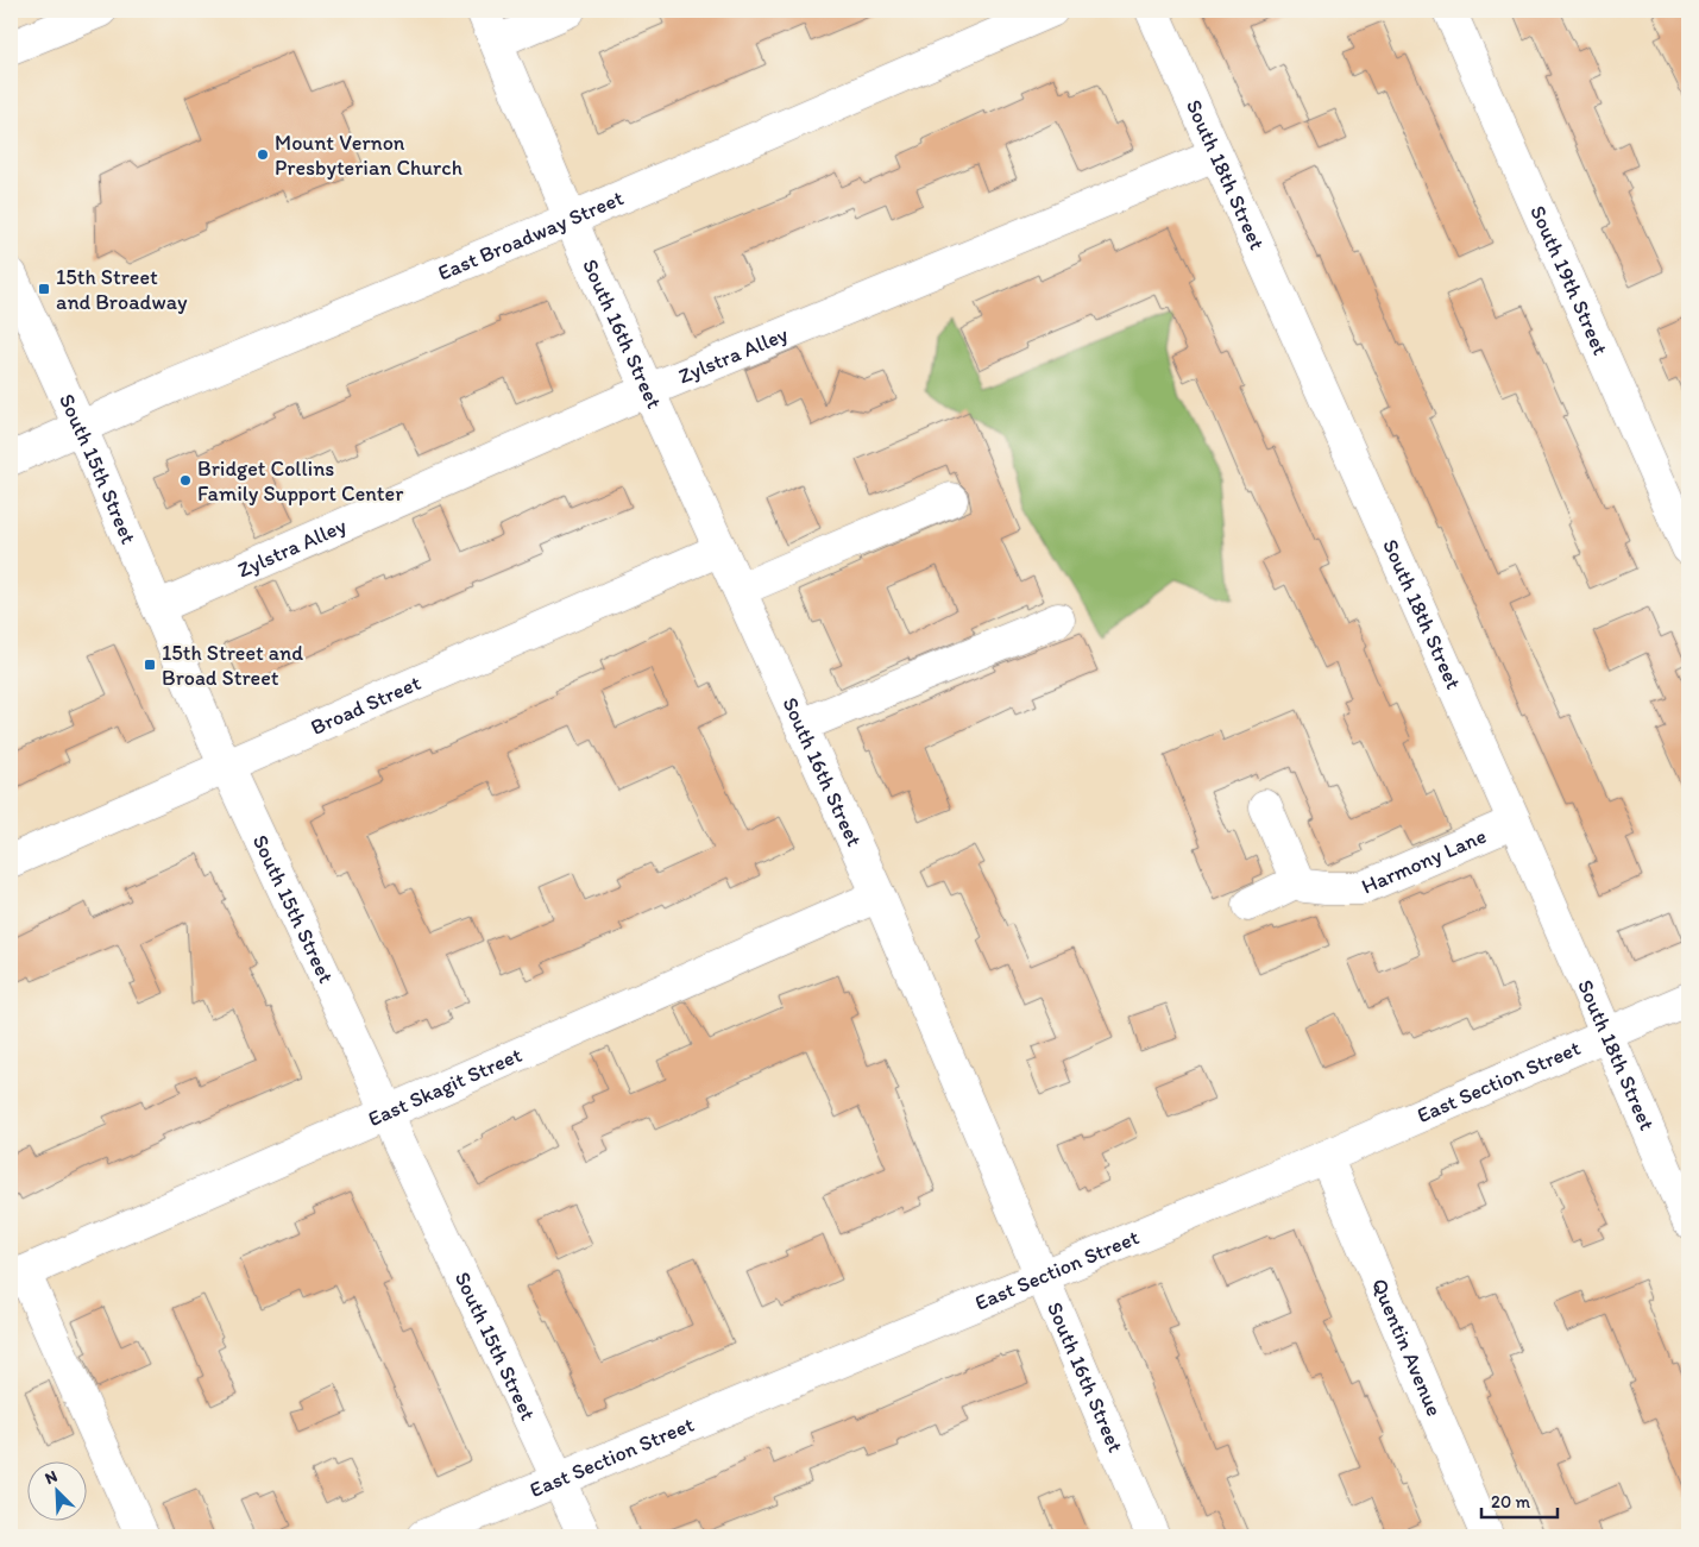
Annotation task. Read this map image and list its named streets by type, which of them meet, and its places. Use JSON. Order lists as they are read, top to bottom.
{
  "streets": {
    "street": [
      "South 18th Street",
      "East Broadway Street",
      "South 19th Street",
      "South 16th Street",
      "Zylstra Alley",
      "South 15th Street",
      "Broad Street",
      "Harmony Lane",
      "East Section Street",
      "East Skagit Street",
      "Quentin Avenue"
    ]
  },
  "crossings": [
    ["South 18th Street", "Zylstra Alley"],
    ["South 18th Street", "Harmony Lane"],
    ["South 18th Street", "East Section Street"],
    ["East Broadway Street", "South 16th Street"],
    ["East Broadway Street", "South 15th Street"],
    ["South 16th Street", "Zylstra Alley"],
    ["South 16th Street", "Broad Street"],
    ["South 16th Street", "East Section Street"],
    ["South 16th Street", "East Skagit Street"],
    ["Zylstra Alley", "South 15th Street"],
    ["South 15th Street", "Broad Street"],
    ["South 15th Street", "East Section Street"],
    ["South 15th Street", "East Skagit Street"],
    ["East Section Street", "Quentin Avenue"]
  ],
  "places": {
    "other": ["Mount Vernon Presbyterian Church", "Bridget Collins Family Support Center"],
    "transit": ["15th Street and Broadway", "15th Street and Broad Street"]
  },
  "scale_bar": "20 m",
  "north": "top left"
}
